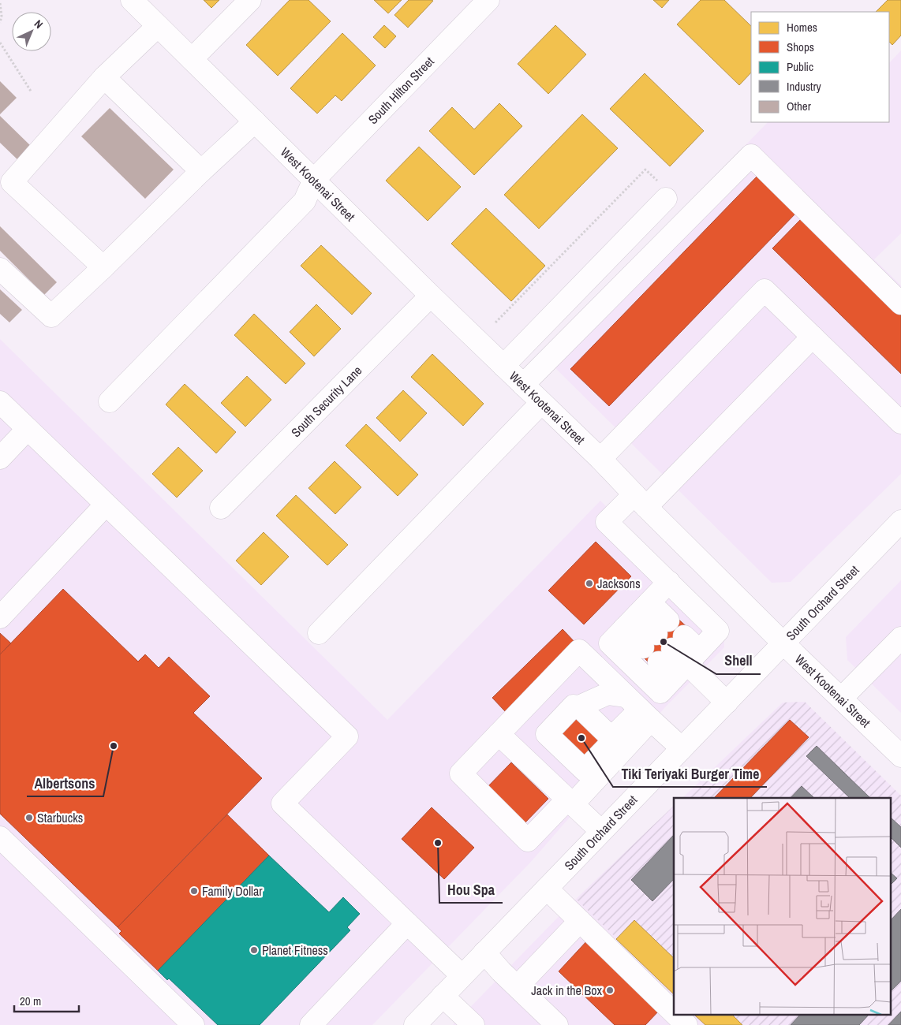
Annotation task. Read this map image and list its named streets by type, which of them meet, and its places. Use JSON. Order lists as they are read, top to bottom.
{
  "streets": {
    "street": [
      "South Hilton Street",
      "West Kootenai Street",
      "South Security Lane",
      "South Orchard Street"
    ]
  },
  "crossings": [
    ["South Hilton Street", "West Kootenai Street"],
    ["West Kootenai Street", "South Security Lane"],
    ["West Kootenai Street", "South Orchard Street"]
  ],
  "places": [
    "Jacksons",
    "Shell",
    "Tiki Teriyaki Burger Time",
    "Albertsons",
    "Starbucks",
    "Hou Spa",
    "Family Dollar",
    "Planet Fitness",
    "Jack in the Box"
  ],
  "legend": [
    "Homes",
    "Shops",
    "Public",
    "Industry",
    "Other"
  ],
  "scale_bar": "20 m",
  "north": "top right"
}
